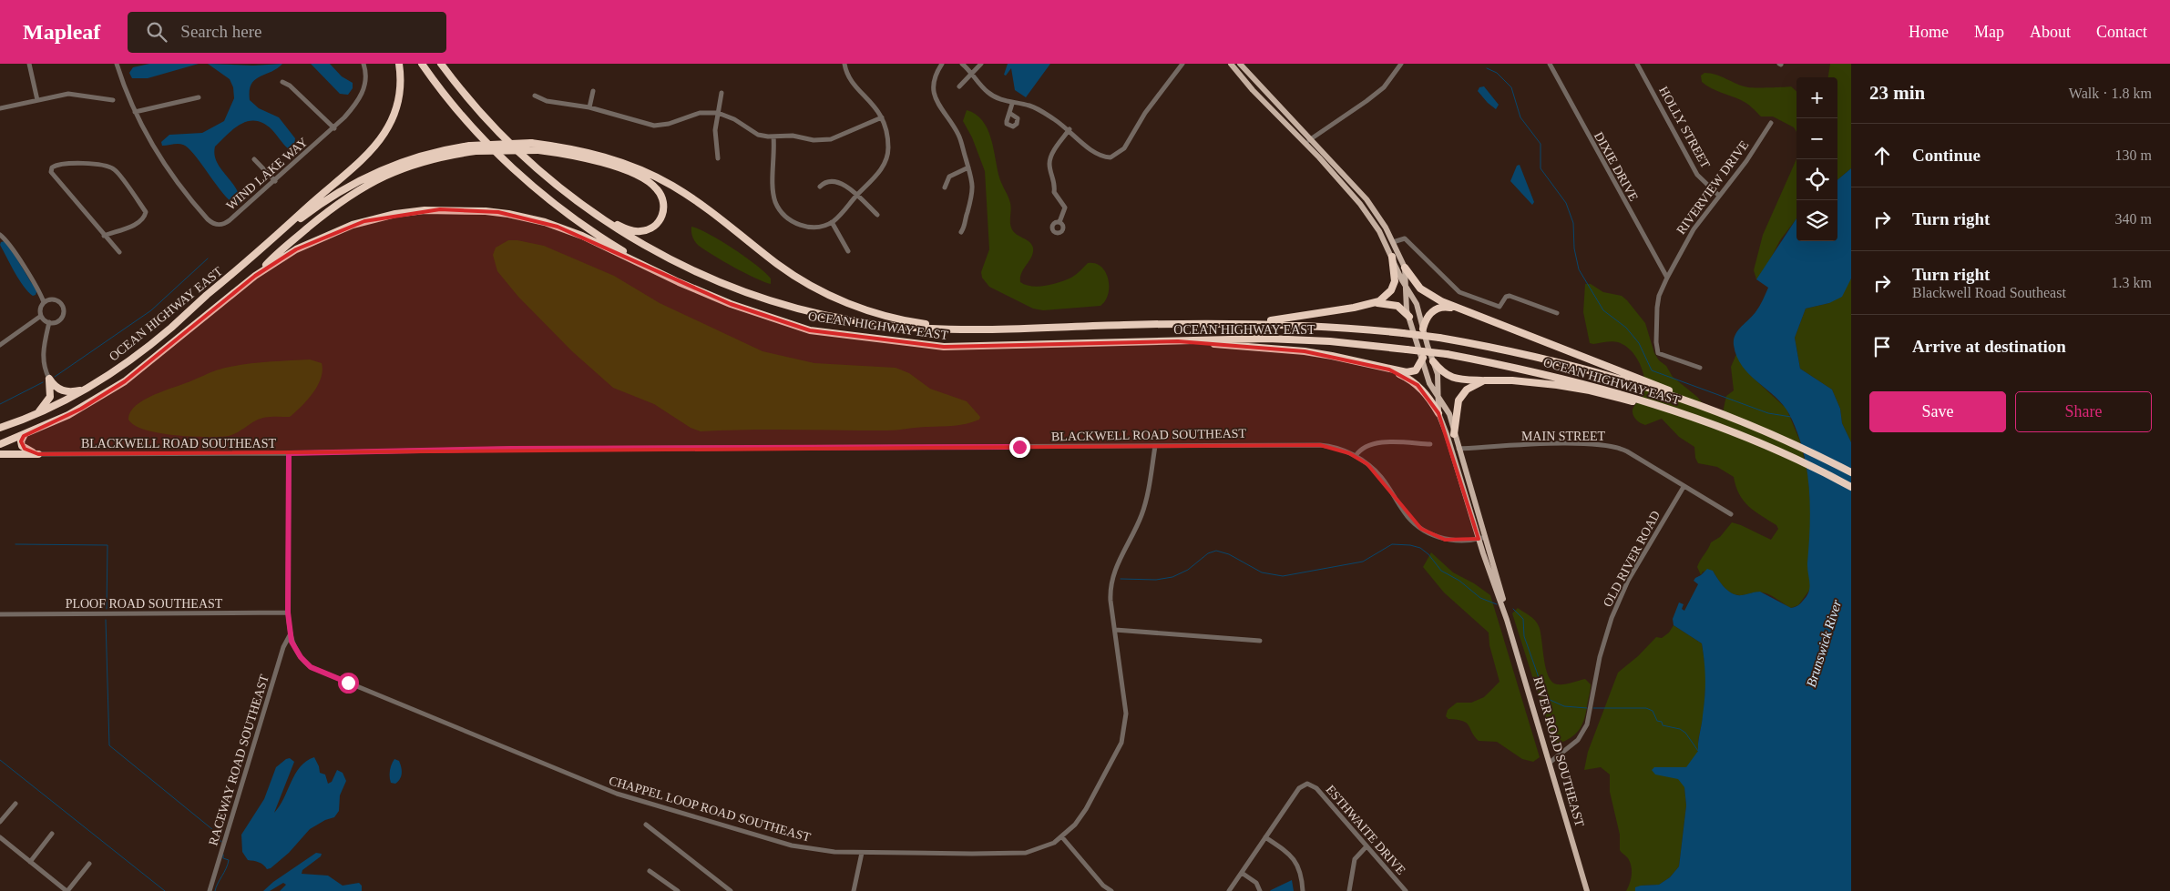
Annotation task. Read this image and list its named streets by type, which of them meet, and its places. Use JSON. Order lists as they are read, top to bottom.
{
  "streets": {
    "highway": ["OCEAN HIGHWAY EAST"],
    "main road": ["RIVER ROAD SOUTHEAST"],
    "street": [
      "HOLLY STREET",
      "DIXIE DRIVE",
      "WIND LAKE WAY",
      "RIVERVIEW DRIVE",
      "BLACKWELL ROAD SOUTHEAST",
      "MAIN STREET",
      "OLD RIVER ROAD",
      "PLOOF ROAD SOUTHEAST",
      "RACEWAY ROAD SOUTHEAST",
      "CHAPPEL LOOP ROAD SOUTHEAST",
      "ESTHWAITE DRIVE"
    ]
  },
  "crossings": [
    ["HOLLY STREET", "RIVERVIEW DRIVE"],
    ["DIXIE DRIVE", "RIVERVIEW DRIVE"],
    ["BLACKWELL ROAD SOUTHEAST", "RIVER ROAD SOUTHEAST"],
    ["BLACKWELL ROAD SOUTHEAST", "CHAPPEL LOOP ROAD SOUTHEAST"],
    ["MAIN STREET", "OLD RIVER ROAD"],
    ["MAIN STREET", "RIVER ROAD SOUTHEAST"],
    ["OLD RIVER ROAD", "RIVER ROAD SOUTHEAST"],
    ["PLOOF ROAD SOUTHEAST", "CHAPPEL LOOP ROAD SOUTHEAST"],
    ["RACEWAY ROAD SOUTHEAST", "CHAPPEL LOOP ROAD SOUTHEAST"]
  ],
  "water": ["Brunswick River"],
  "page": {
    "header": "Mapleaf",
    "search": "Search here",
    "nav": [
      "Home",
      "Map",
      "About",
      "Contact"
    ],
    "heading": ["23 min", "Walk · 1.8 km"],
    "map_buttons": ["+", "−"],
    "list": [
      ["Continue", "130 m"],
      ["Turn right", "340 m"],
      ["Turn right", "Blackwell Road Southeast", "1.3 km"],
      "Arrive at destination"
    ],
    "buttons": ["Save", "Share"]
  }
}
